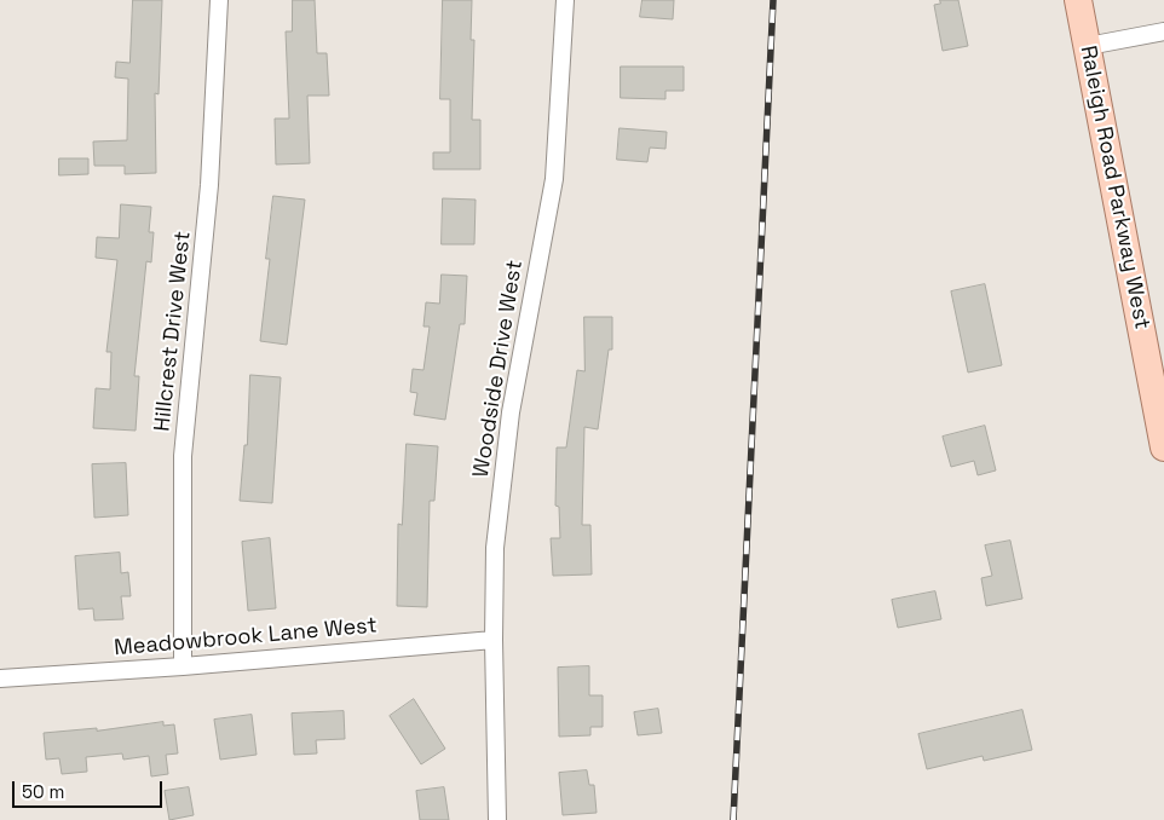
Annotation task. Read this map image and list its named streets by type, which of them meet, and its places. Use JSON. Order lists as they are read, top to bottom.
{
  "streets": {
    "main road": ["Raleigh Road Parkway West"],
    "street": ["Hillcrest Drive West", "Woodside Drive West", "Meadowbrook Lane West"]
  },
  "crossings": [
    ["Hillcrest Drive West", "Meadowbrook Lane West"],
    ["Woodside Drive West", "Meadowbrook Lane West"]
  ],
  "scale_bar": "50 m"
}
